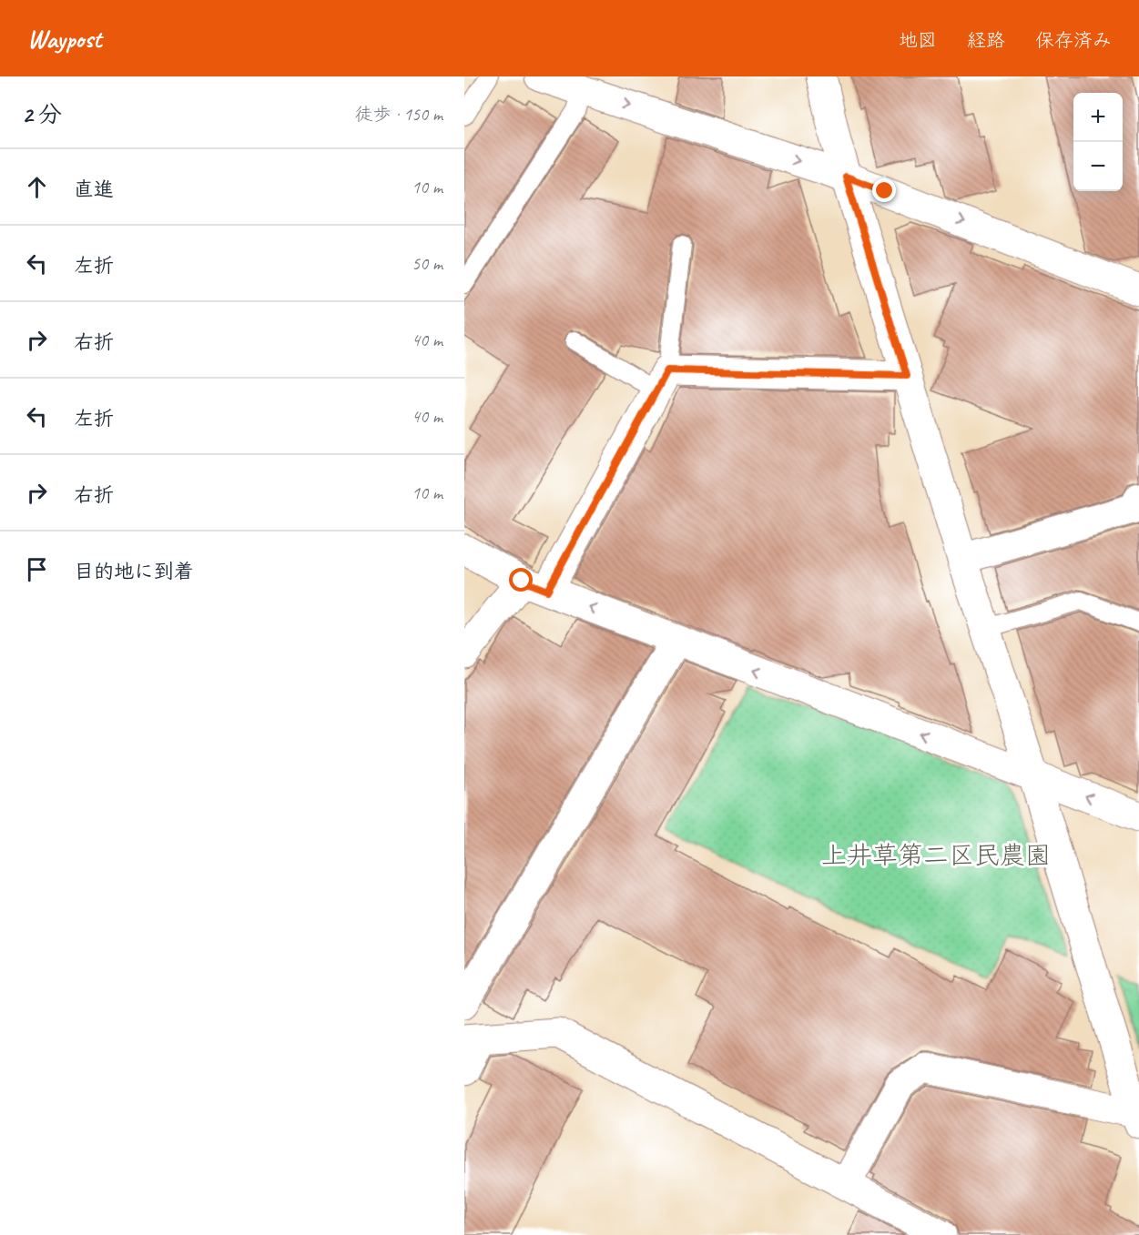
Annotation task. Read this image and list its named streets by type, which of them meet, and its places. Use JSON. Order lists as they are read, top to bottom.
{
  "parks": ["上井草第二区民農園"],
  "page": {
    "header": "Waypost",
    "nav": ["地図", "経路", "保存済み"],
    "heading": ["2 分", "徒歩 · 150 m"],
    "map_buttons": ["+", "−"],
    "list": [
      ["直進", "10 m"],
      ["左折", "50 m"],
      ["右折", "40 m"],
      ["左折", "40 m"],
      ["右折", "10 m"],
      "目的地に到着"
    ]
  }
}
